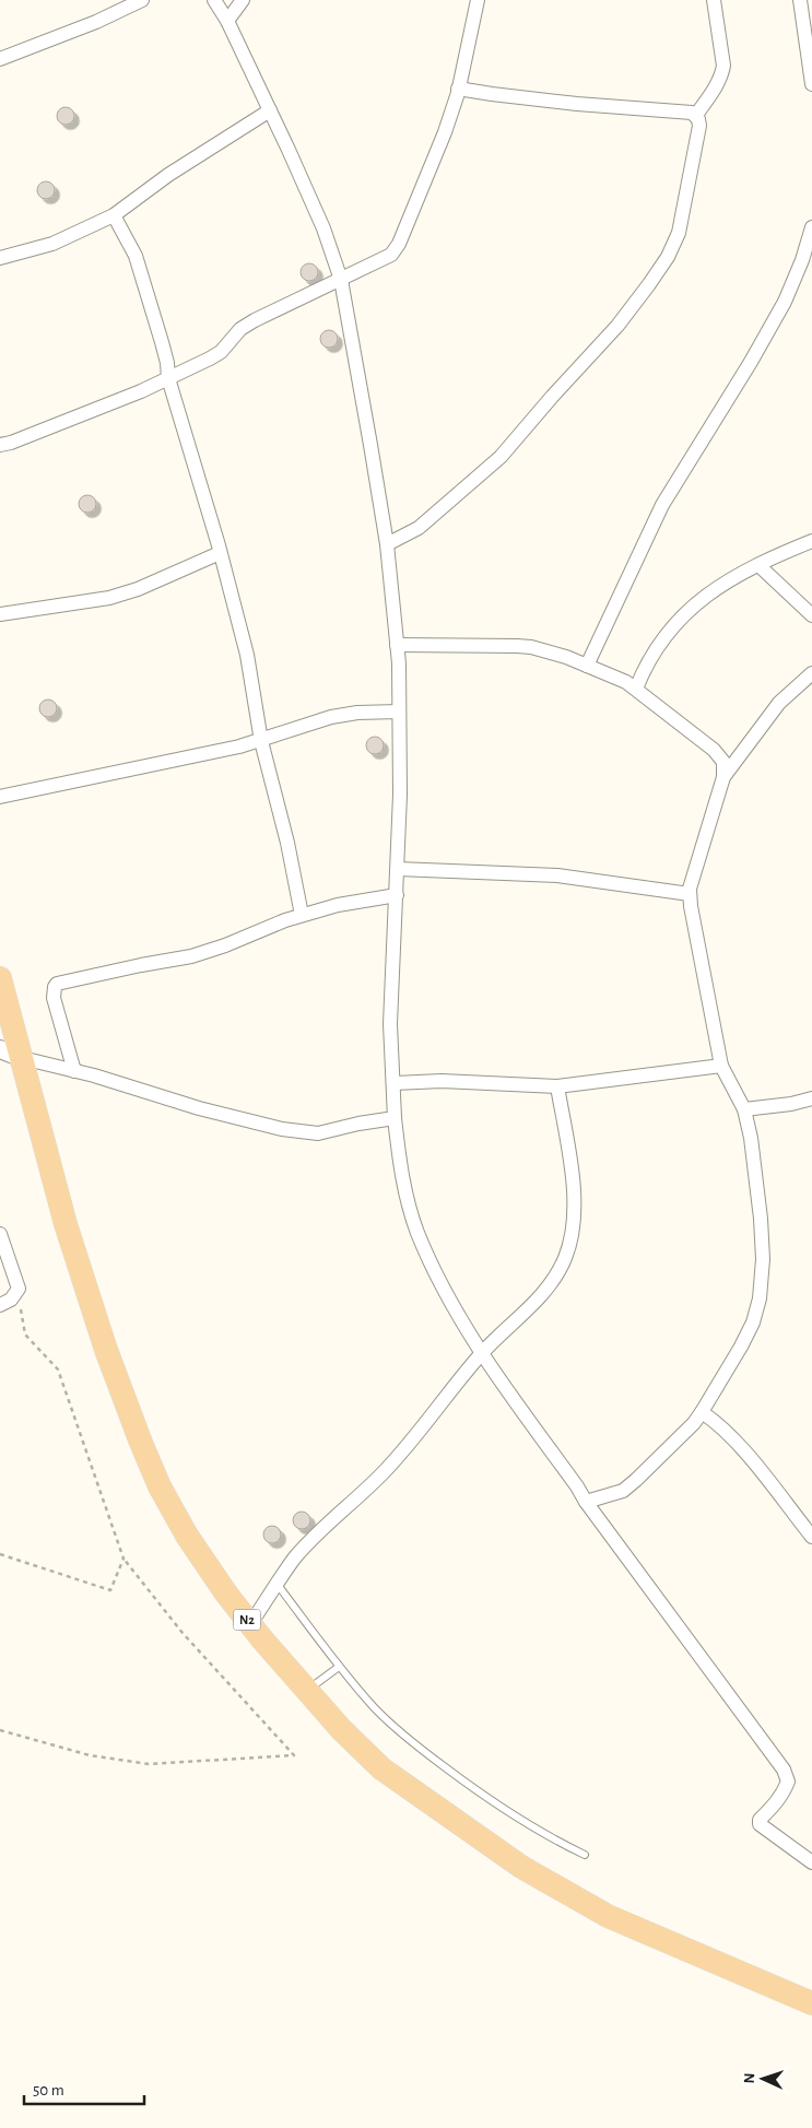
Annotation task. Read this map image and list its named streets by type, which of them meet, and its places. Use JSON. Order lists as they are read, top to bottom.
{
  "streets": {
    "highway": ["N2"]
  },
  "scale_bar": "50 m",
  "north": "left"
}
